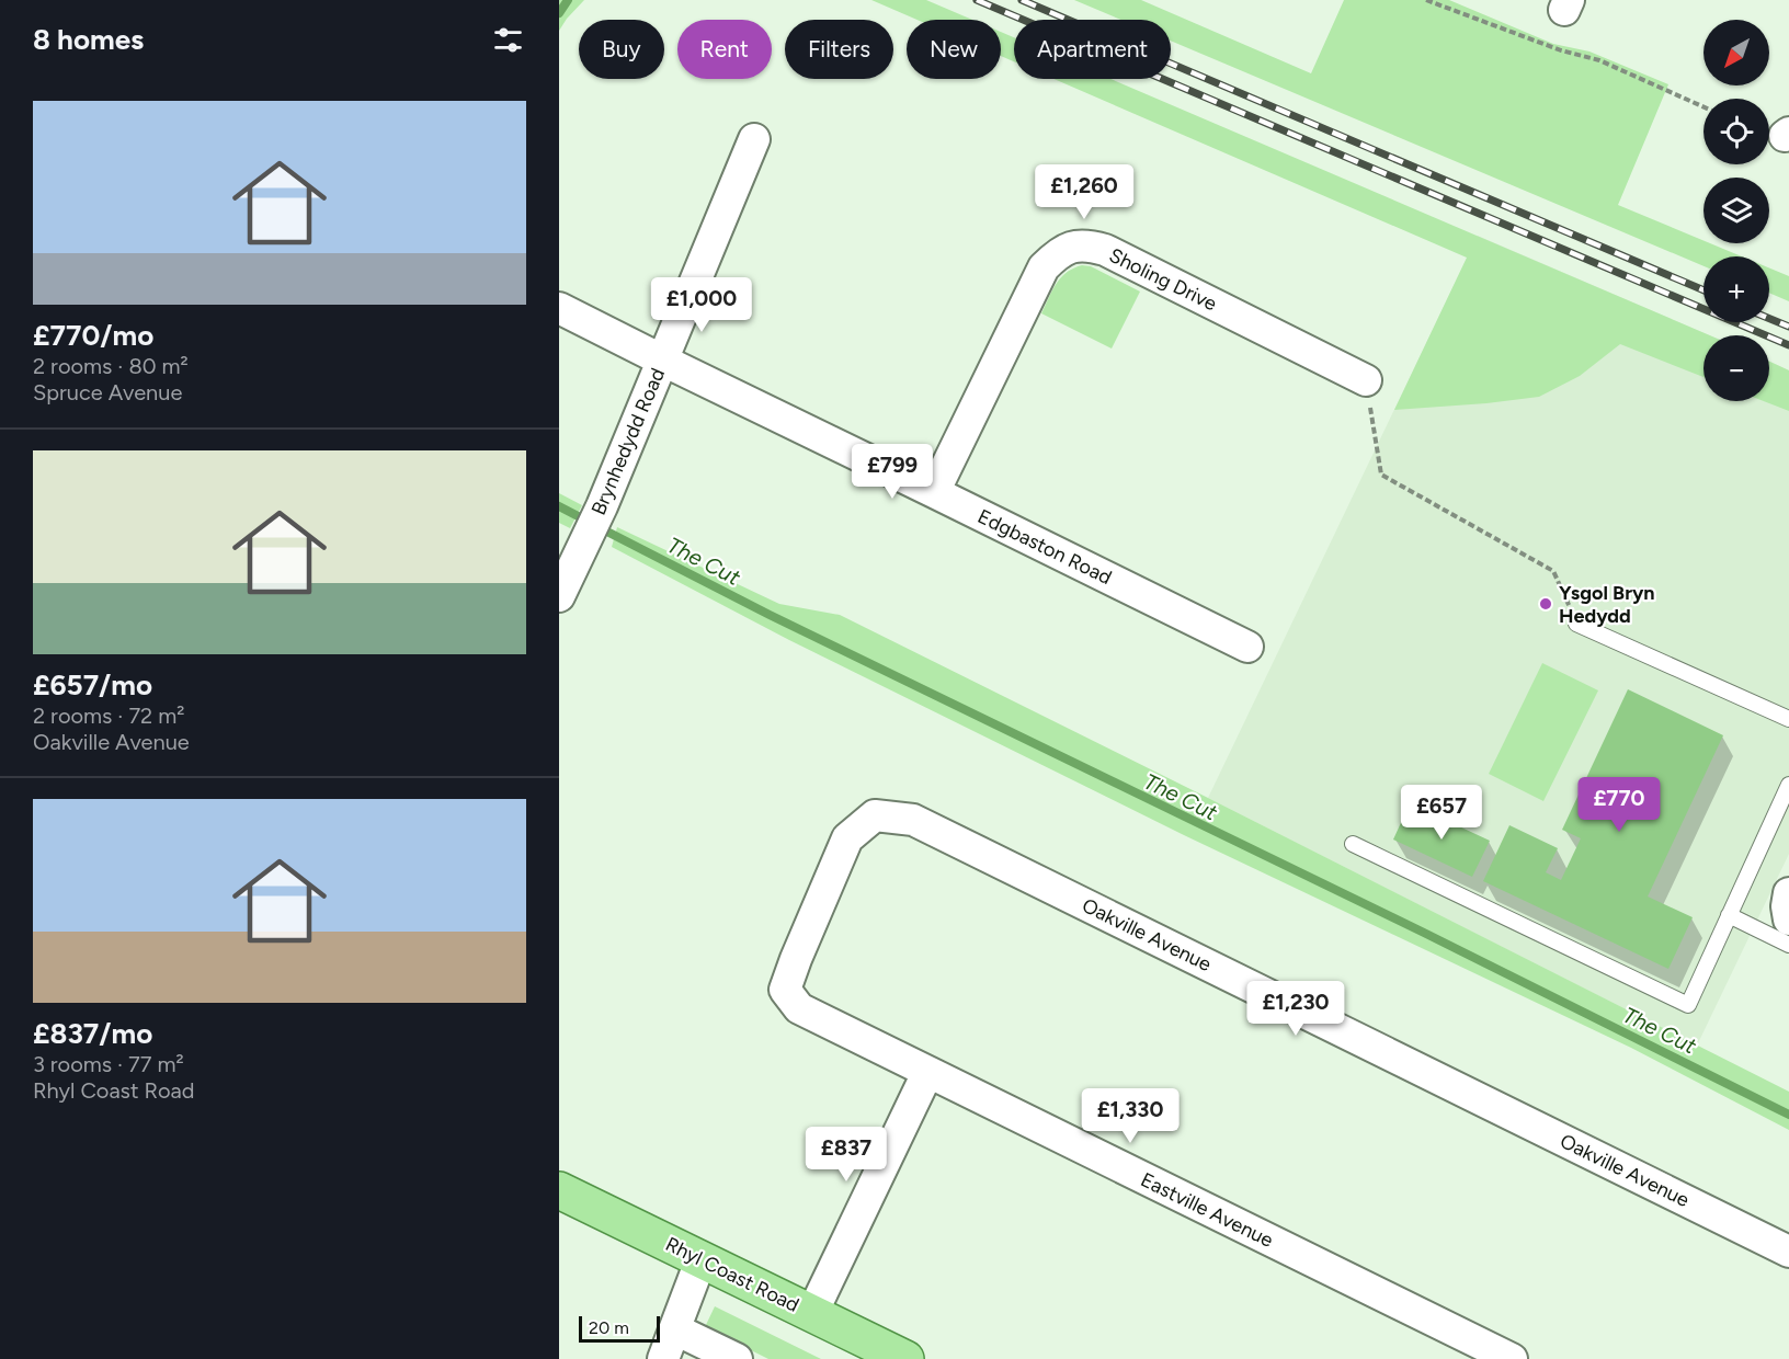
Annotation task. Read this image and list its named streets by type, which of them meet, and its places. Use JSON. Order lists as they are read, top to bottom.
{
  "streets": {
    "main road": ["Rhyl Coast Road"],
    "street": [
      "Sholing Drive",
      "Brynhedydd Road",
      "Edgbaston Road",
      "Oakville Avenue",
      "Eastville Avenue"
    ]
  },
  "crossings": [
    ["Sholing Drive", "Edgbaston Road"],
    ["Brynhedydd Road", "Edgbaston Road"],
    ["Oakville Avenue", "Eastville Avenue"]
  ],
  "water": ["The Cut"],
  "places": ["Ysgol Bryn Hedydd"],
  "scale_bar": "20 m",
  "north": "bottom left",
  "page": {
    "heading": "8 homes",
    "map_buttons": ["+", "−"],
    "chip": [
      "Buy",
      "Rent",
      "Filters",
      "New",
      "Apartment"
    ],
    "list": [
      {
        "name": "£770/mo",
        "note": "2 rooms · 80 m² · Spruce Avenue"
      },
      {
        "name": "£657/mo",
        "note": "2 rooms · 72 m² · Oakville Avenue"
      },
      {
        "name": "£837/mo",
        "note": "3 rooms · 77 m² · Rhyl Coast Road"
      }
    ],
    "price": [
      "£1,260",
      "£1,000",
      "£799",
      "£770",
      "£657",
      "£1,230",
      "£1,330",
      "£837"
    ],
    "scale": "20 m"
  }
}
